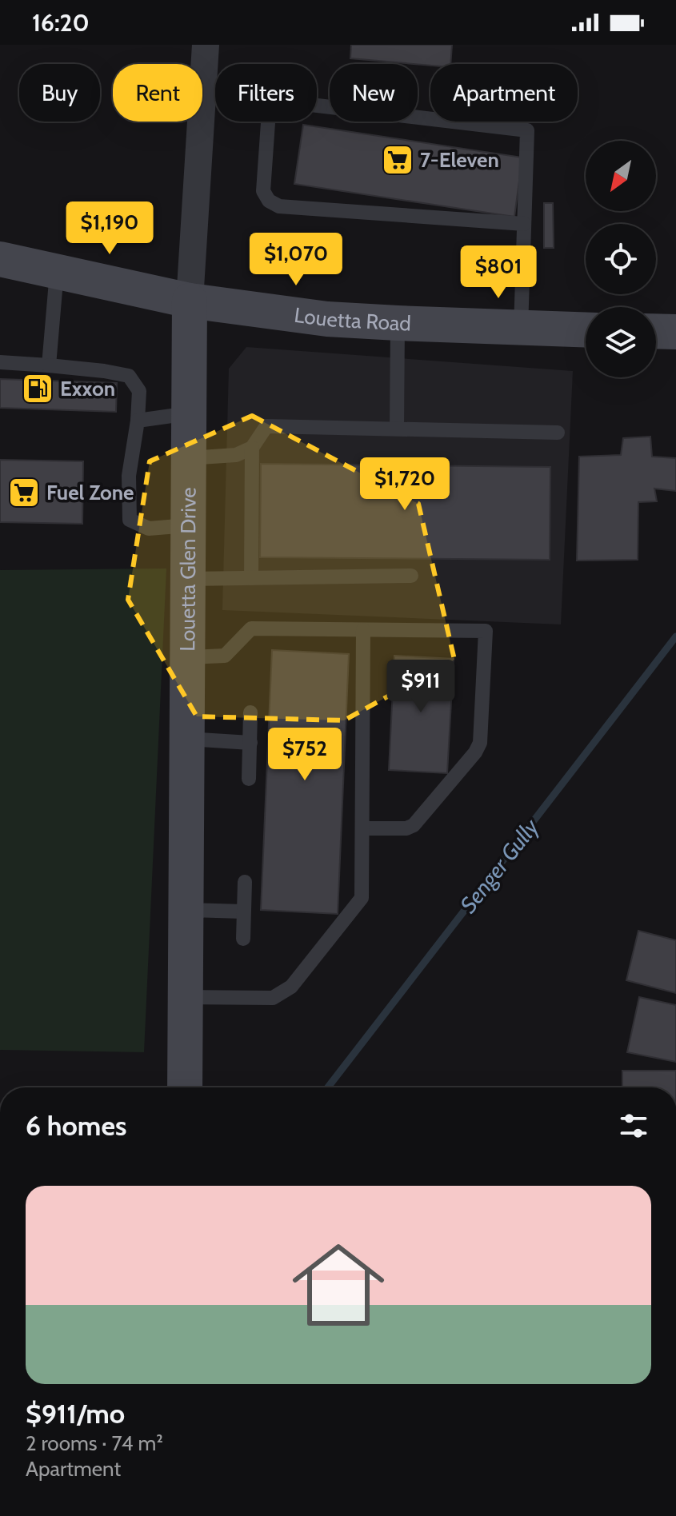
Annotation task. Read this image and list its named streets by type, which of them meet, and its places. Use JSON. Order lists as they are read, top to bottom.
{
  "streets": {
    "street": ["Louetta Road", "Louetta Glen Drive"]
  },
  "crossings": [
    ["Louetta Road", "Louetta Glen Drive"]
  ],
  "water": ["Senger Gully"],
  "places": {
    "supermarket": ["7-Eleven", "Fuel Zone"],
    "fuel station": ["Exxon"]
  },
  "north": "bottom left",
  "page": {
    "status": "16:20",
    "chip": [
      "Buy",
      "Rent",
      "Filters",
      "New",
      "Apartment"
    ],
    "price": [
      "$1,190",
      "$1,070",
      "$801",
      "$1,720",
      "$911",
      "$752"
    ],
    "heading": "6 homes",
    "list": [
      {
        "name": "$911/mo",
        "note": "2 rooms · 74 m² · Apartment"
      }
    ]
  }
}
